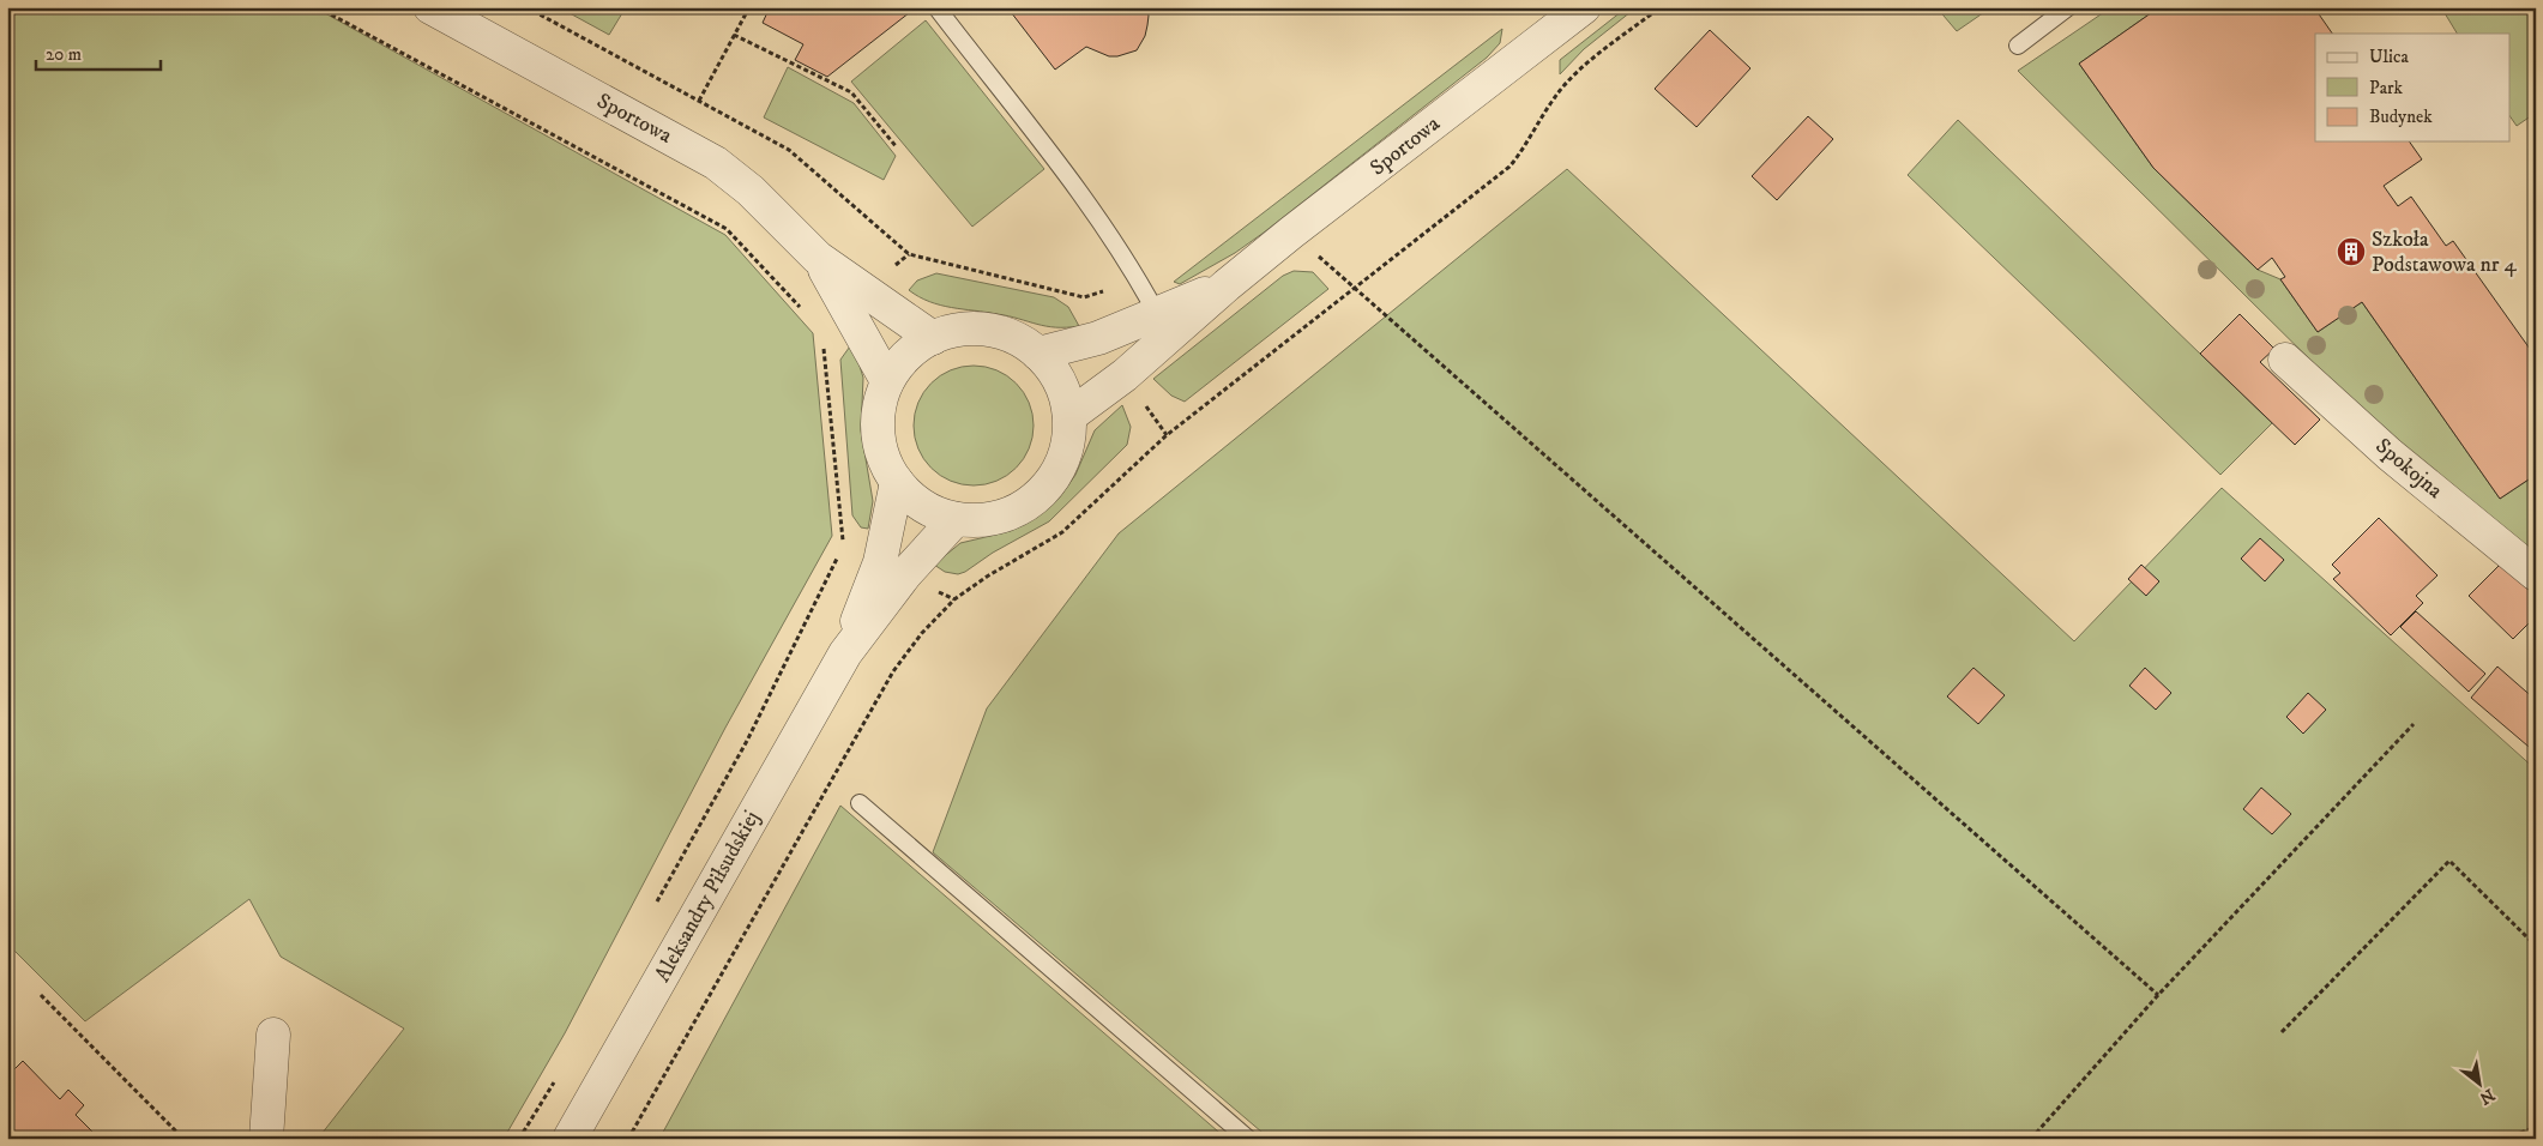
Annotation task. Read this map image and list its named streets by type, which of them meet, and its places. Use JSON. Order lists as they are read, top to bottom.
{
  "streets": {
    "street": ["Sportowa", "Spokojna", "Aleksandry Piłsudskiej"]
  },
  "crossings": [
    ["Sportowa", "Aleksandry Piłsudskiej"]
  ],
  "places": {
    "building": ["Szkoła Podstawowa nr 4"]
  },
  "legend": ["Ulica", "Park", "Budynek"],
  "scale_bar": "20 m",
  "north": "bottom right"
}
